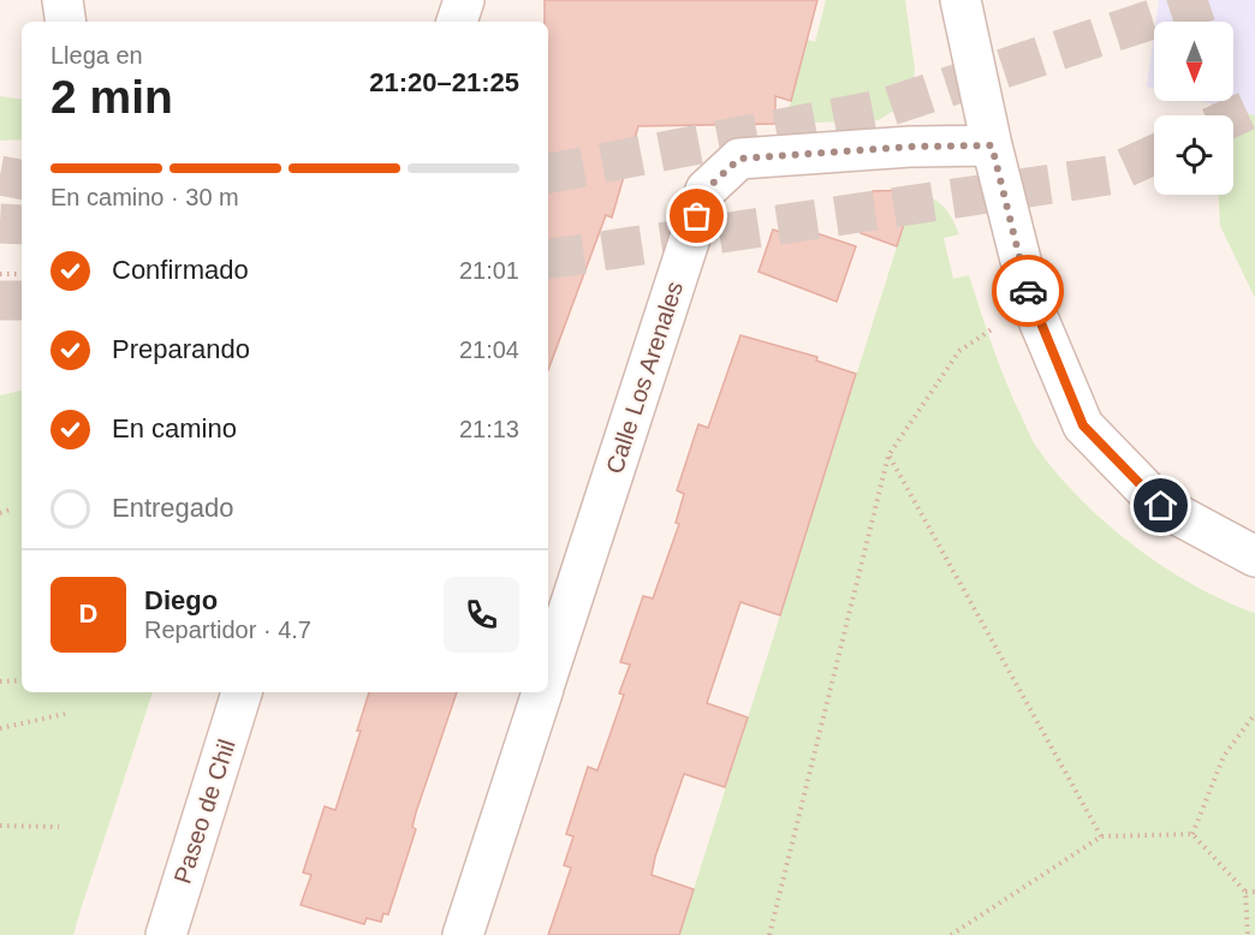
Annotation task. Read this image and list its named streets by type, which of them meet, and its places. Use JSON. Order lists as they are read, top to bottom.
{
  "streets": {
    "street": ["Calle Los Arenales", "Paseo de Chil"]
  },
  "north": "bottom",
  "page": {
    "heading": ["2 min", "Llega en", "21:20–21:25"],
    "panel": ["Diego", "Repartidor · 4.7"],
    "bar": "En camino · 30 m",
    "list": [
      ["Confirmado", "21:01"],
      ["Preparando", "21:04"],
      ["En camino", "21:13"],
      "Entregado"
    ],
    "round": "D"
  }
}
